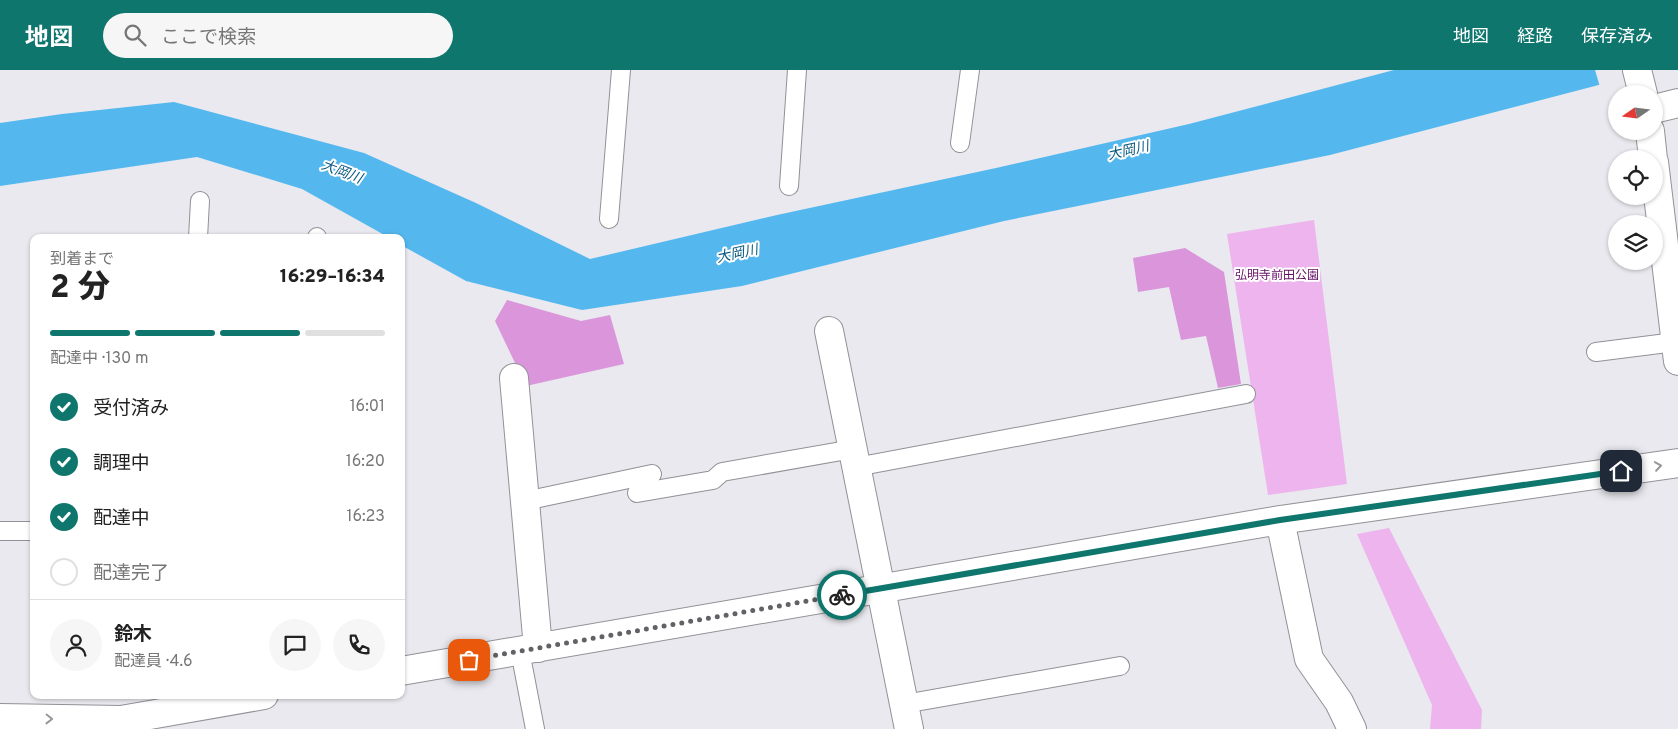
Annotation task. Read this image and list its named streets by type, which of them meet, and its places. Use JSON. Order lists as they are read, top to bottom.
{
  "water": ["大岡川"],
  "parks": ["弘明寺前田公園"],
  "north": "left",
  "page": {
    "header": "地図",
    "search": "ここで検索",
    "nav": ["地図", "経路", "保存済み"],
    "heading": ["2 分", "到着まで", "16:29–16:34"],
    "panel": ["鈴木", "配達員 · 4.6"],
    "bar": "配達中 · 130 m",
    "list": [
      ["受付済み", "16:01"],
      ["調理中", "16:20"],
      ["配達中", "16:23"],
      "配達完了"
    ]
  }
}
